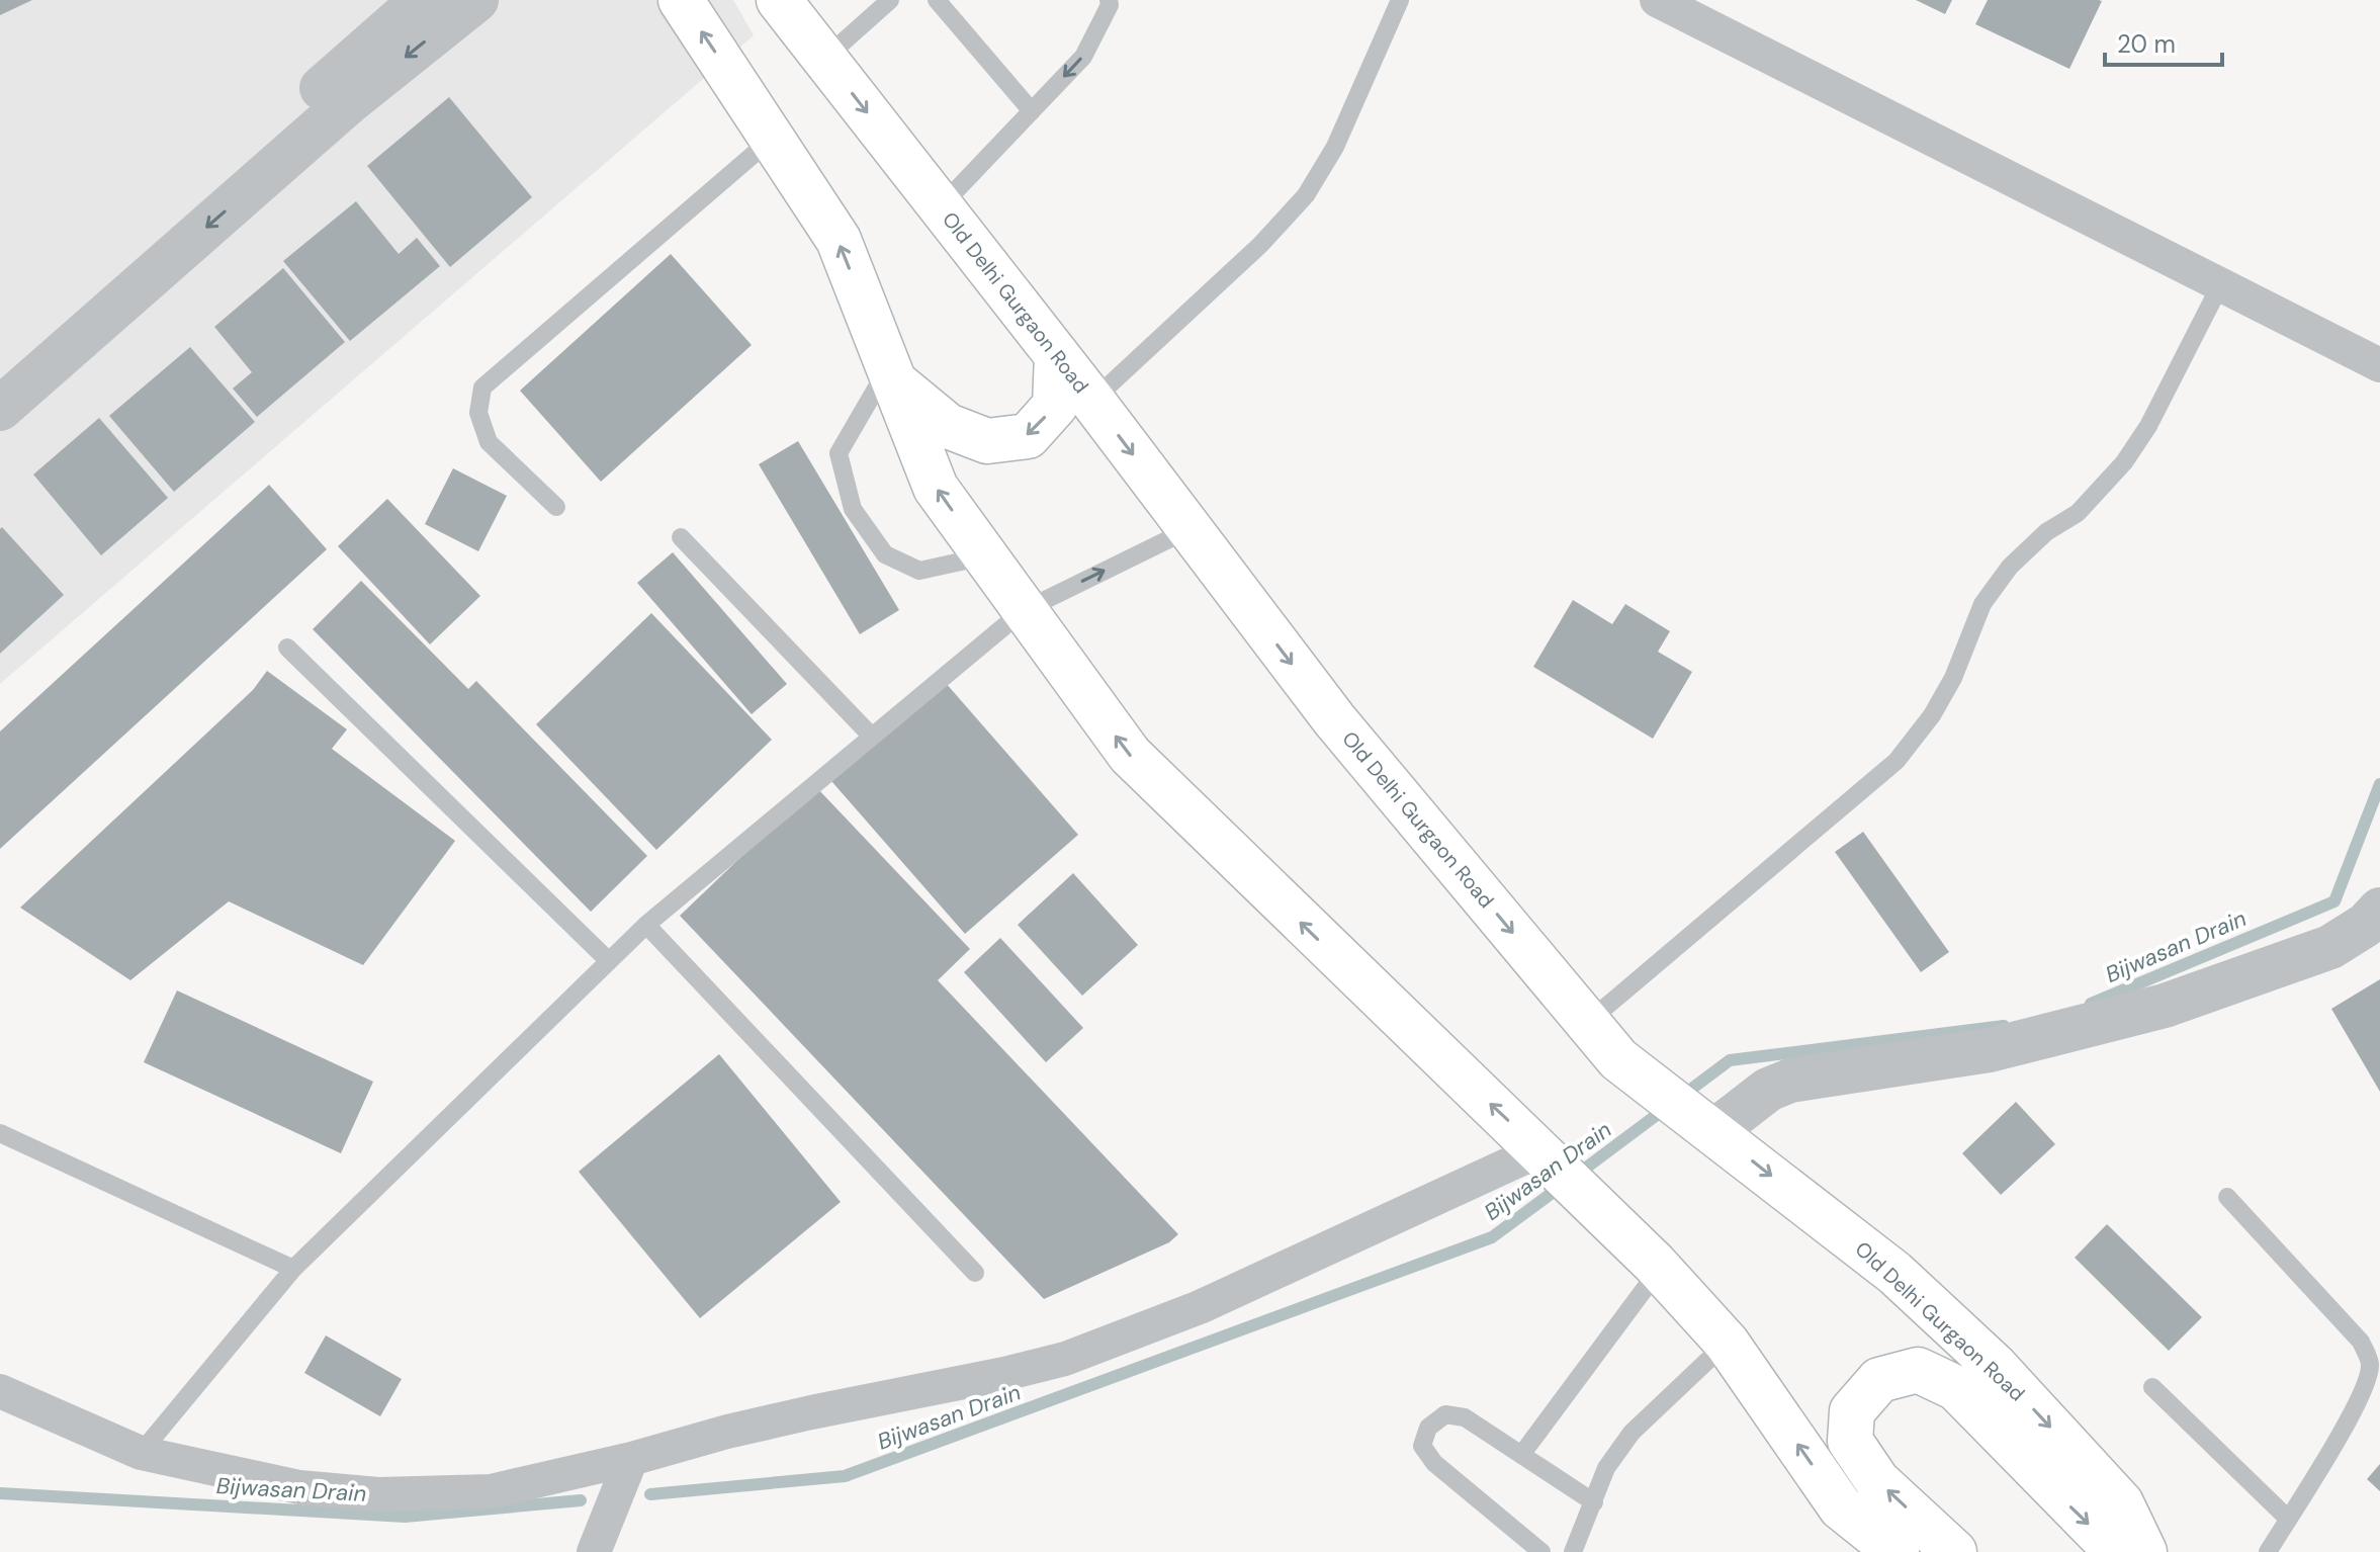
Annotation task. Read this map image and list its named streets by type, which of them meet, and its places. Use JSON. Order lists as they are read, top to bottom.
{
  "streets": {
    "main road": ["Old Delhi Gurgaon Road"]
  },
  "water": ["Bijwasan Drain"],
  "scale_bar": "20 m"
}
